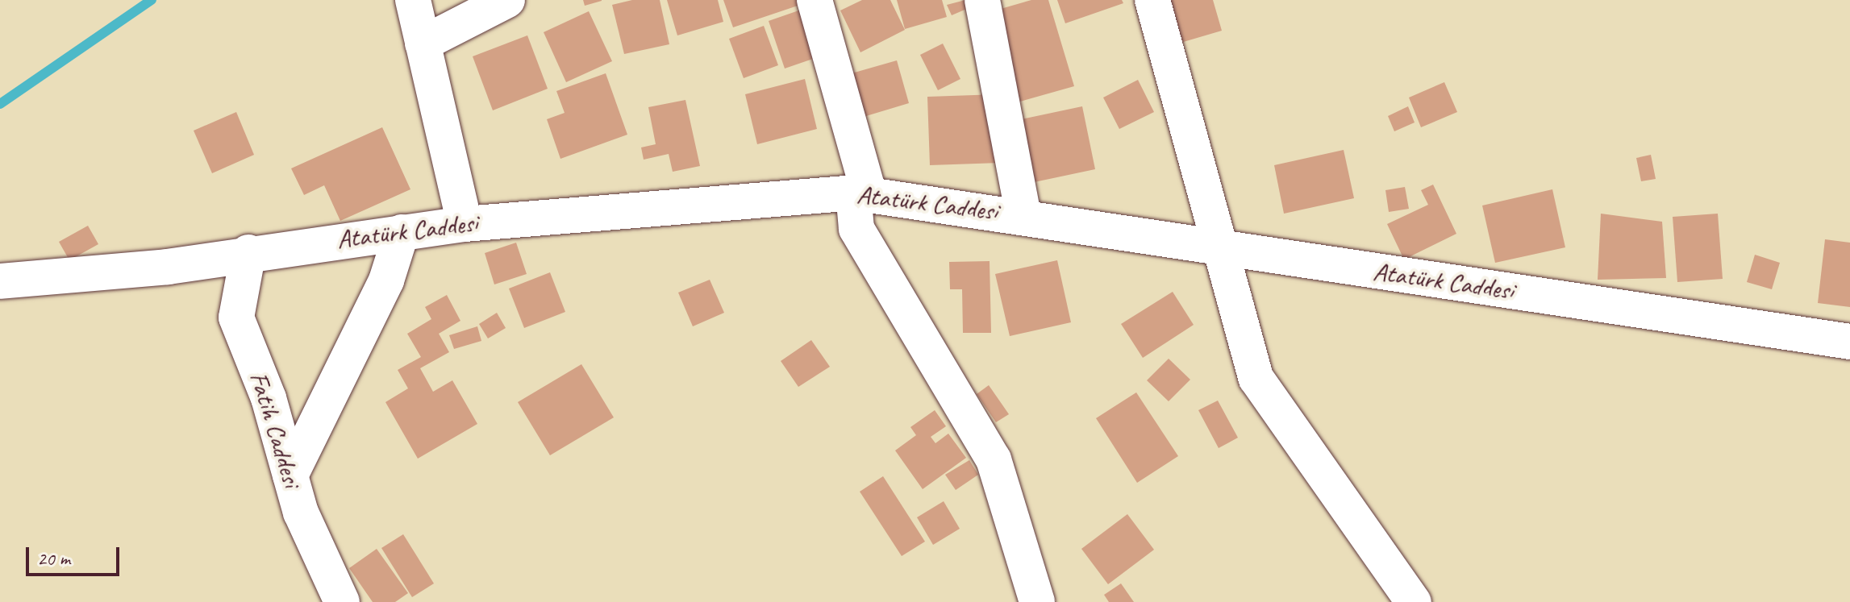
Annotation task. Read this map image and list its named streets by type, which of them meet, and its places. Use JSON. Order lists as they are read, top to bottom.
{
  "streets": {
    "street": ["Atatürk Caddesi", "Fatih Caddesi"]
  },
  "crossings": [
    ["Atatürk Caddesi", "Fatih Caddesi"]
  ],
  "scale_bar": "20 m"
}
